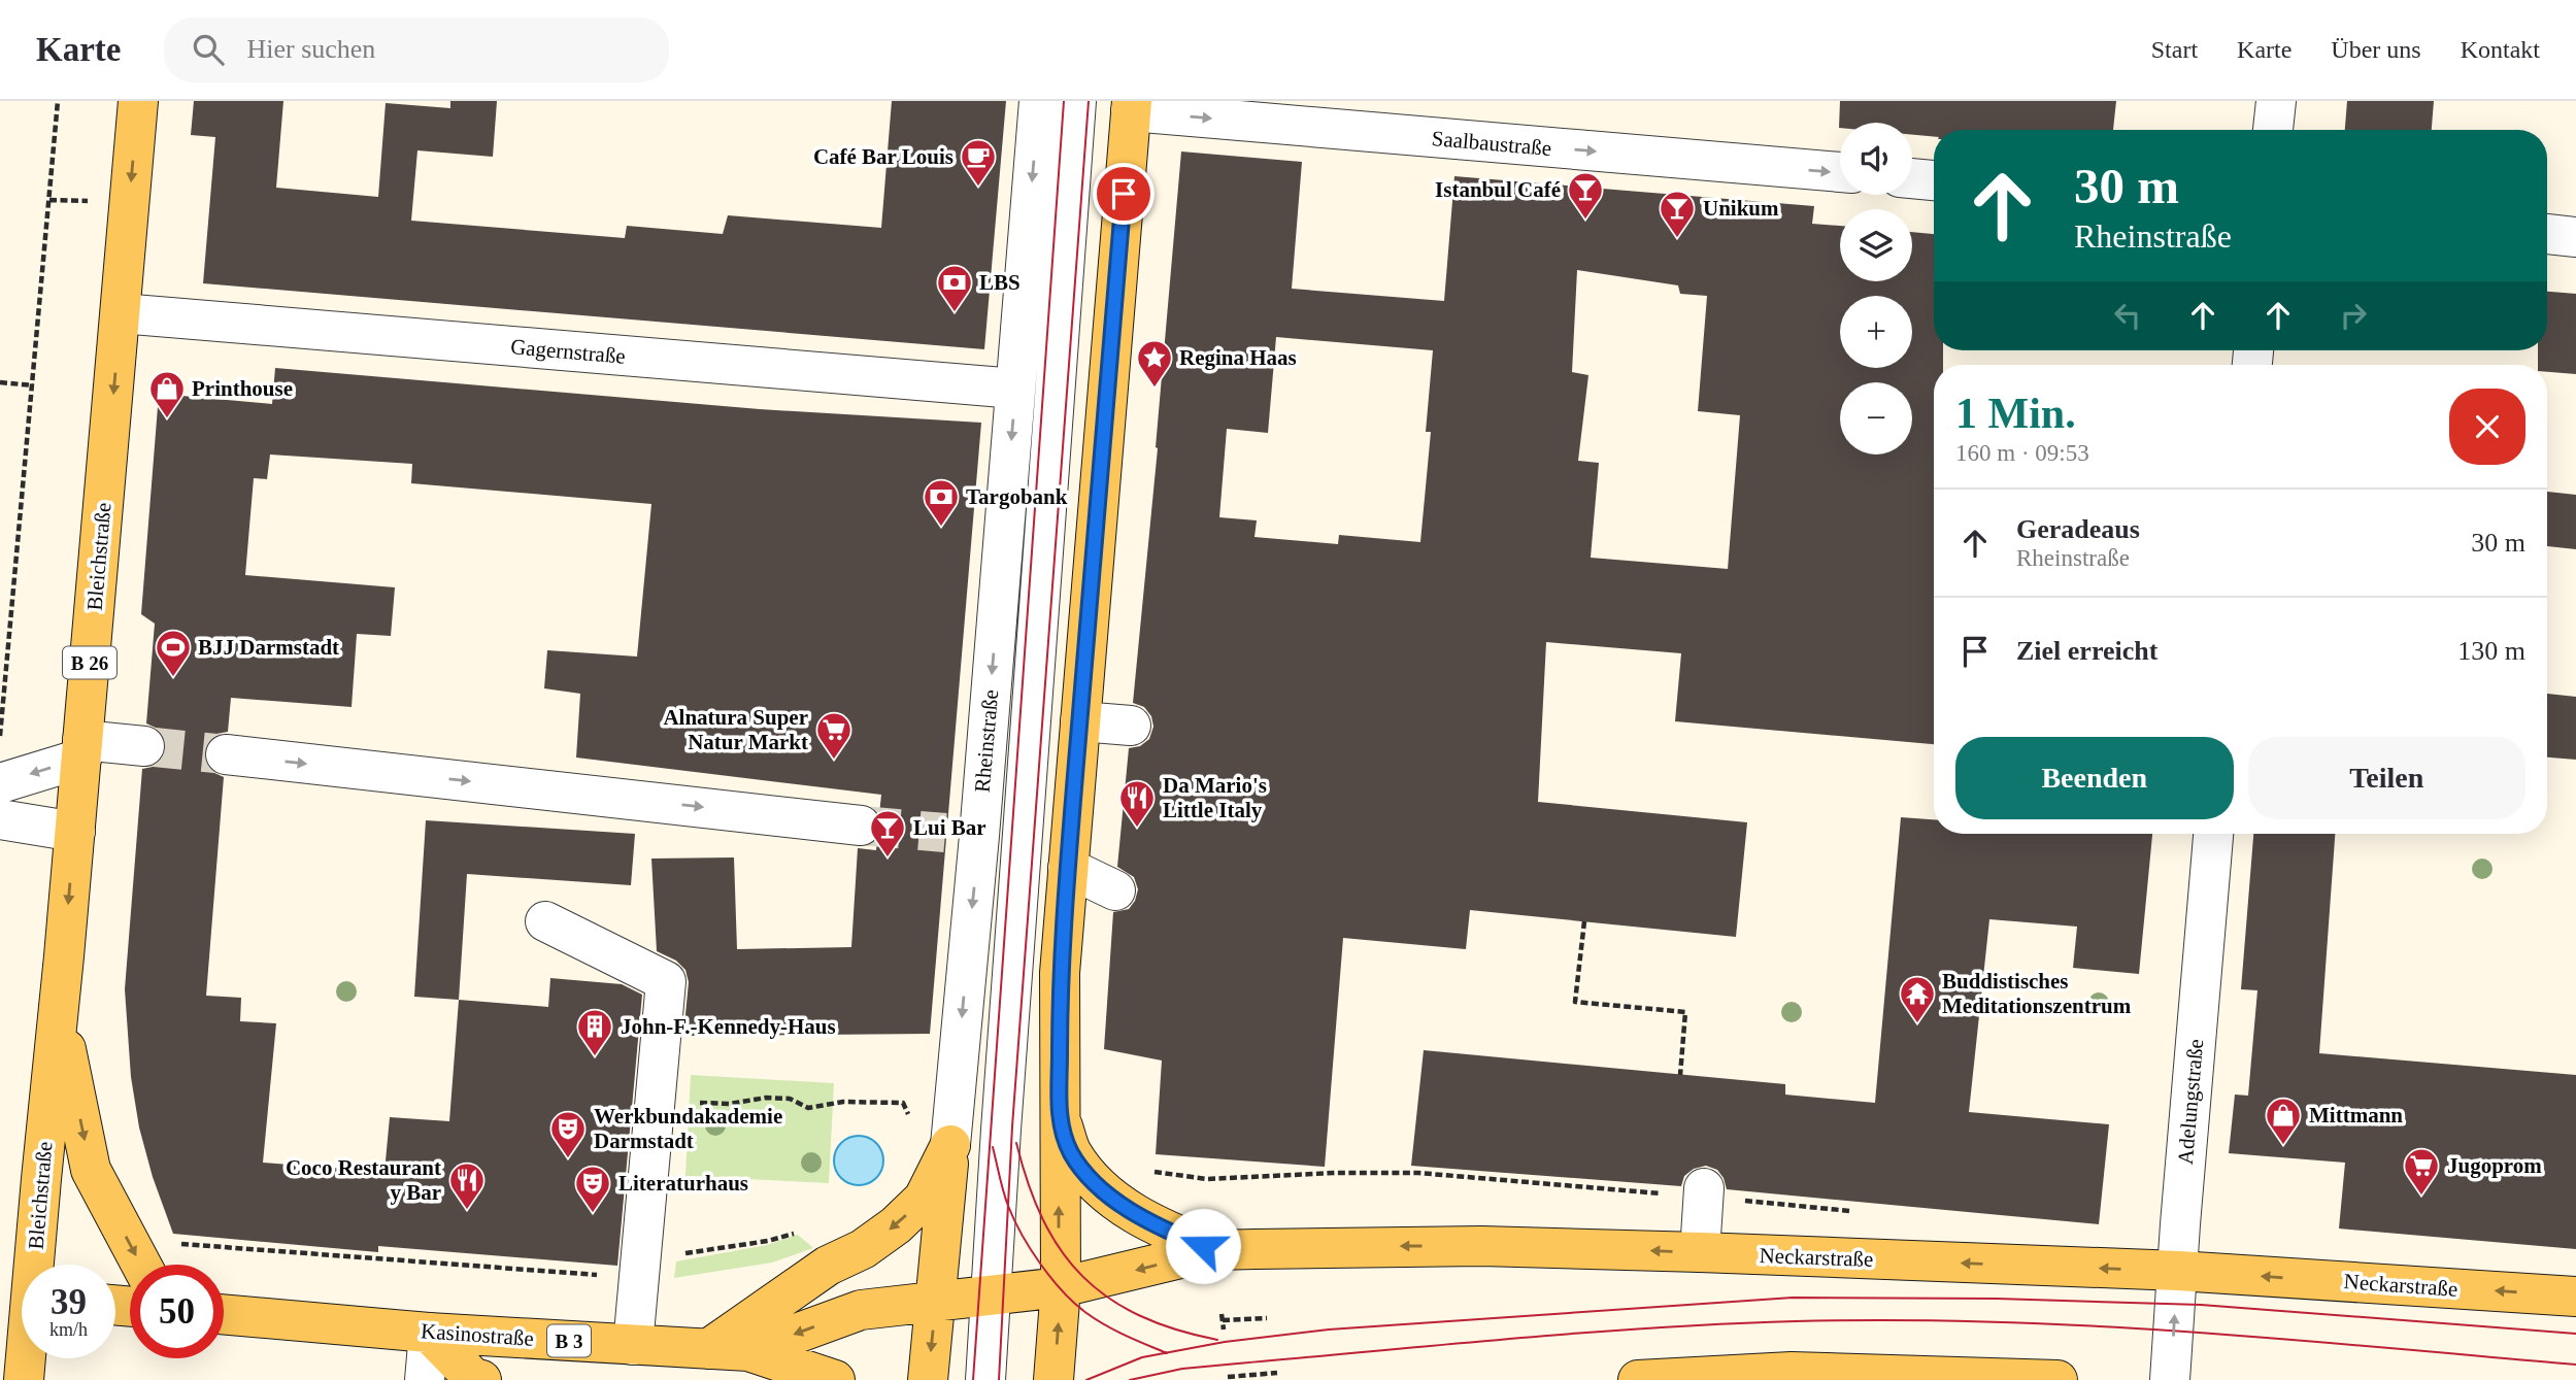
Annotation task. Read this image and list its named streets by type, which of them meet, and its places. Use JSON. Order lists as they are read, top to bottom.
{
  "streets": {
    "main road": [
      "Bleichstraße",
      "B 26",
      "Rheinstraße",
      "Neckarstraße",
      "Kasinostraße",
      "B 3"
    ],
    "street": ["Saalbaustraße", "Gagernstraße", "Adelungstraße"]
  },
  "crossings": [
    ["Gagernstraße", "Bleichstraße"],
    ["Gagernstraße", "Rheinstraße"],
    ["Rheinstraße", "Kasinostraße"],
    ["Rheinstraße", "B 3"],
    ["Adelungstraße", "Neckarstraße"],
    ["Neckarstraße", "B 3"],
    ["Kasinostraße", "B 3"]
  ],
  "one_way": ["Saalbaustraße", "Bleichstraße", "Neckarstraße"],
  "places": {
    "cafe": ["Café Bar Louis"],
    "bar": ["Istanbul Café", "Unikum", "Lui Bar"],
    "bank": ["LBS", "Targobank"],
    "place": ["Regina Haas"],
    "shop": ["Printhouse", "Mittmann"],
    "sports": ["BJJ Darmstadt"],
    "supermarket": ["Alnatura Super Natur Markt", "Jugoprom"],
    "restaurant": ["Da Mario's Little Italy", "Coco Restaurant y Bar"],
    "temple": ["Buddistisches Meditationszentrum"],
    "building": ["John-F.-Kennedy-Haus"],
    "theatre": ["Werkbundakademie Darmstadt", "Literaturhaus"]
  },
  "page": {
    "header": "Karte",
    "search": "Hier suchen",
    "nav": [
      "Start",
      "Karte",
      "Über uns",
      "Kontakt"
    ],
    "map_buttons": ["+", "−"],
    "turn": ["30 m", "Rheinstraße"],
    "heading": ["1 Min.", "160 m · 09:53"],
    "list": [
      {
        "name": "Geradeaus",
        "note": "Rheinstraße",
        "value": "30 m"
      },
      {
        "name": "Ziel erreicht",
        "value": "130 m"
      }
    ],
    "buttons": ["Beenden", "Teilen"],
    "speed": "39 km/h",
    "limit": "50"
  }
}
